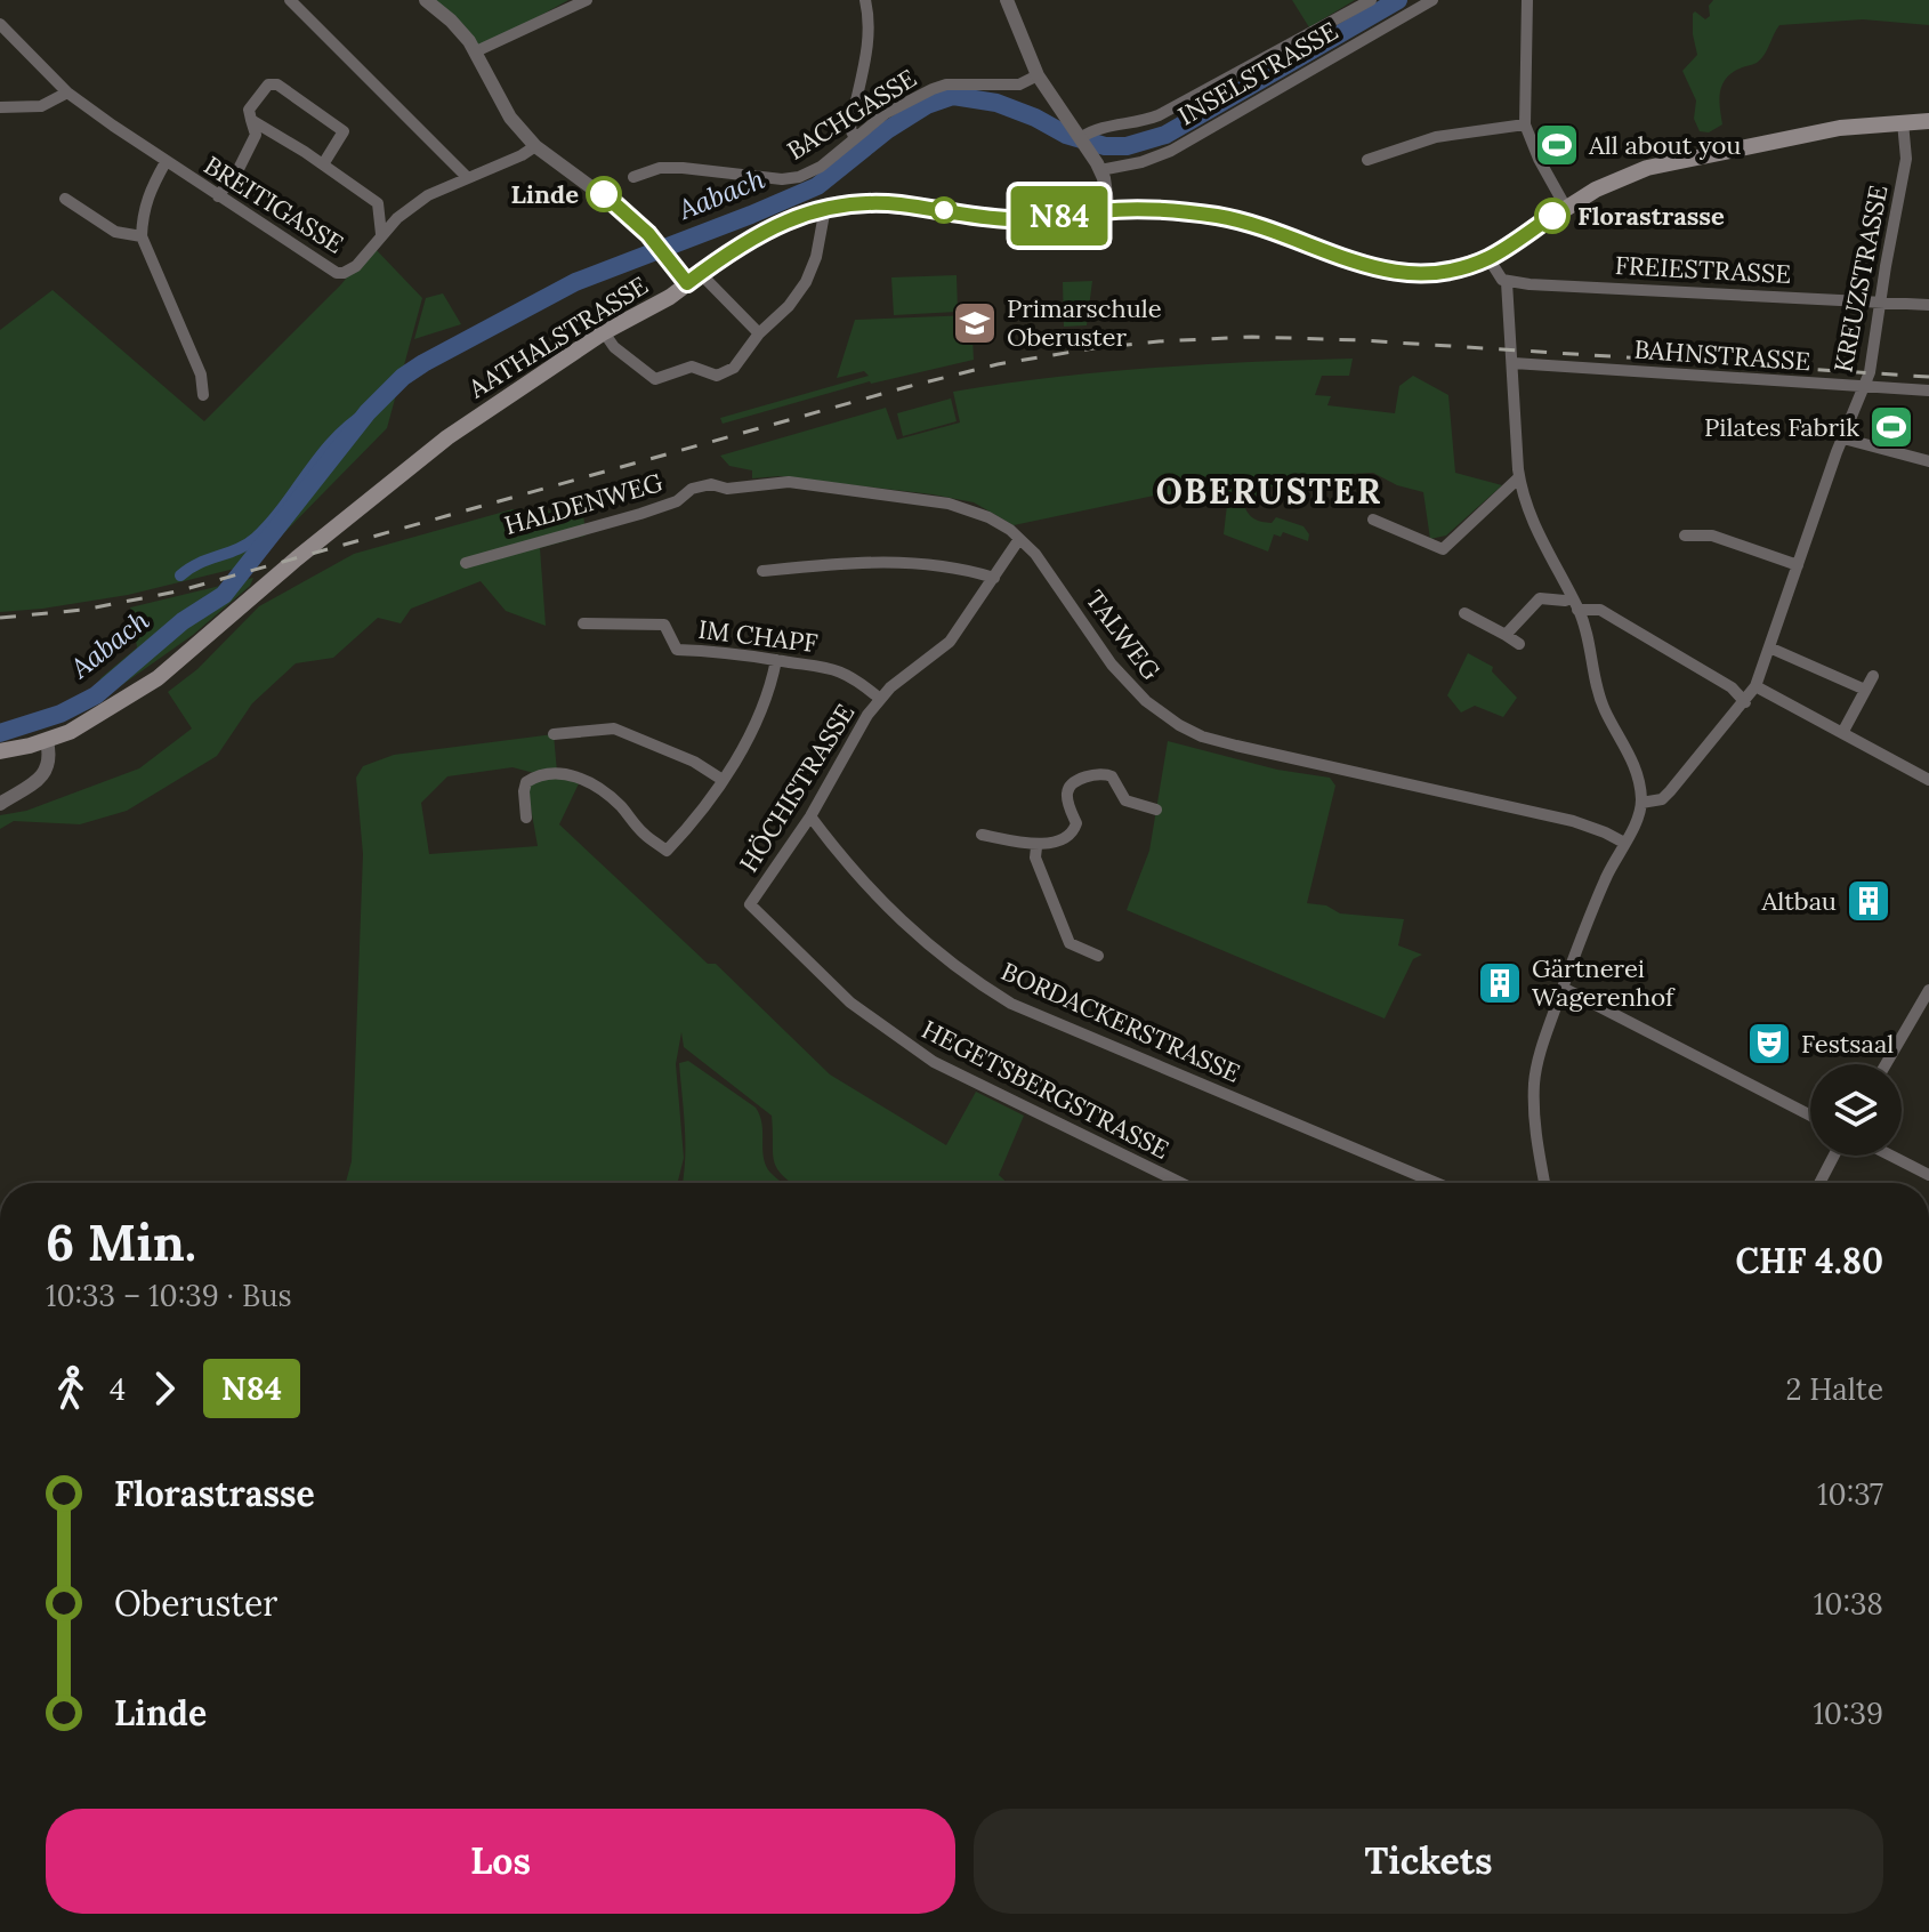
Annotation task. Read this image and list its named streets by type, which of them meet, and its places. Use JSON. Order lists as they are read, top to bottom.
{
  "streets": {
    "main road": ["AATHALSTRASSE"],
    "street": [
      "INSELSTRASSE",
      "BACHGASSE",
      "BREITIGASSE",
      "FREIESTRASSE",
      "KREUZSTRASSE",
      "BAHNSTRASSE",
      "HALDENWEG",
      "TALWEG",
      "IM CHAPF",
      "HÖCHISTRASSE",
      "BORDACKERSTRASSE",
      "HEGETSBERGSTRASSE"
    ]
  },
  "crossings": [
    ["FREIESTRASSE", "KREUZSTRASSE"],
    ["KREUZSTRASSE", "BAHNSTRASSE"],
    ["HALDENWEG", "TALWEG"],
    ["TALWEG", "HÖCHISTRASSE"],
    ["IM CHAPF", "HÖCHISTRASSE"],
    ["HÖCHISTRASSE", "BORDACKERSTRASSE"],
    ["HÖCHISTRASSE", "HEGETSBERGSTRASSE"]
  ],
  "districts": ["OBERUSTER"],
  "water": ["Aabach"],
  "places": {
    "sports": ["All about you", "Pilates Fabrik"],
    "other": ["Linde", "Florastrasse"],
    "school or university": ["Primarschule Oberuster"],
    "building": ["Altbau", "Gärtnerei Wagerenhof"],
    "theatre": ["Festsaal"]
  },
  "lines": ["bus line N84"],
  "page": {
    "on_map": "N84",
    "heading": ["6 Min.", "10:33 – 10:39 · Bus", "CHF 4.80"],
    "legs": ["4", "N84", "2 Halte"],
    "list": [
      {
        "name": "Florastrasse",
        "value": "10:37"
      },
      {
        "name": "Oberuster",
        "value": "10:38"
      },
      {
        "name": "Linde",
        "value": "10:39"
      }
    ],
    "buttons": ["Los", "Tickets"]
  }
}
